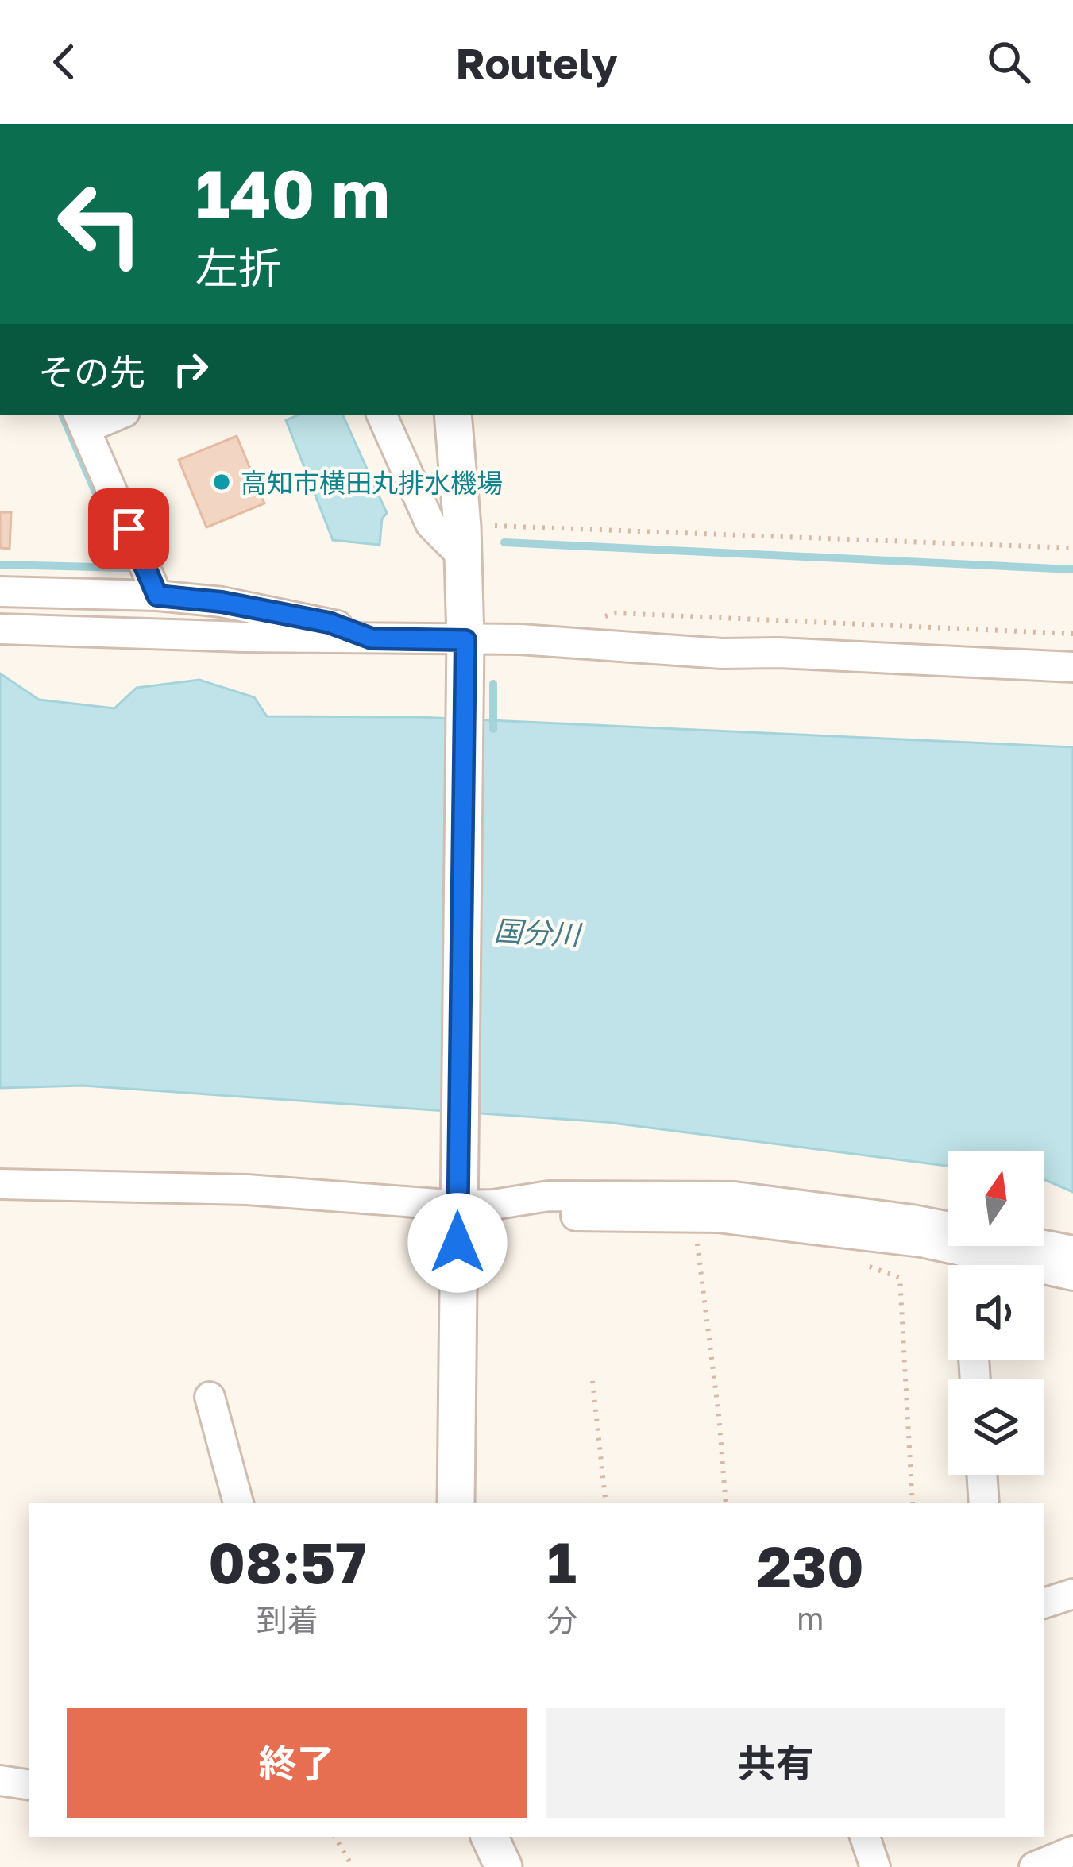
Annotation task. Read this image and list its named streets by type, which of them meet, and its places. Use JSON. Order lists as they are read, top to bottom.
{
  "water": ["国分川"],
  "places": ["高知市横田丸排水機場"],
  "north": "top",
  "page": {
    "header": "Routely",
    "turn": ["140 m", "左折"],
    "then": "その先",
    "eta": [
      "08:57",
      "到着",
      "1",
      "分",
      "230",
      "m"
    ],
    "buttons": ["終了", "共有"]
  }
}
